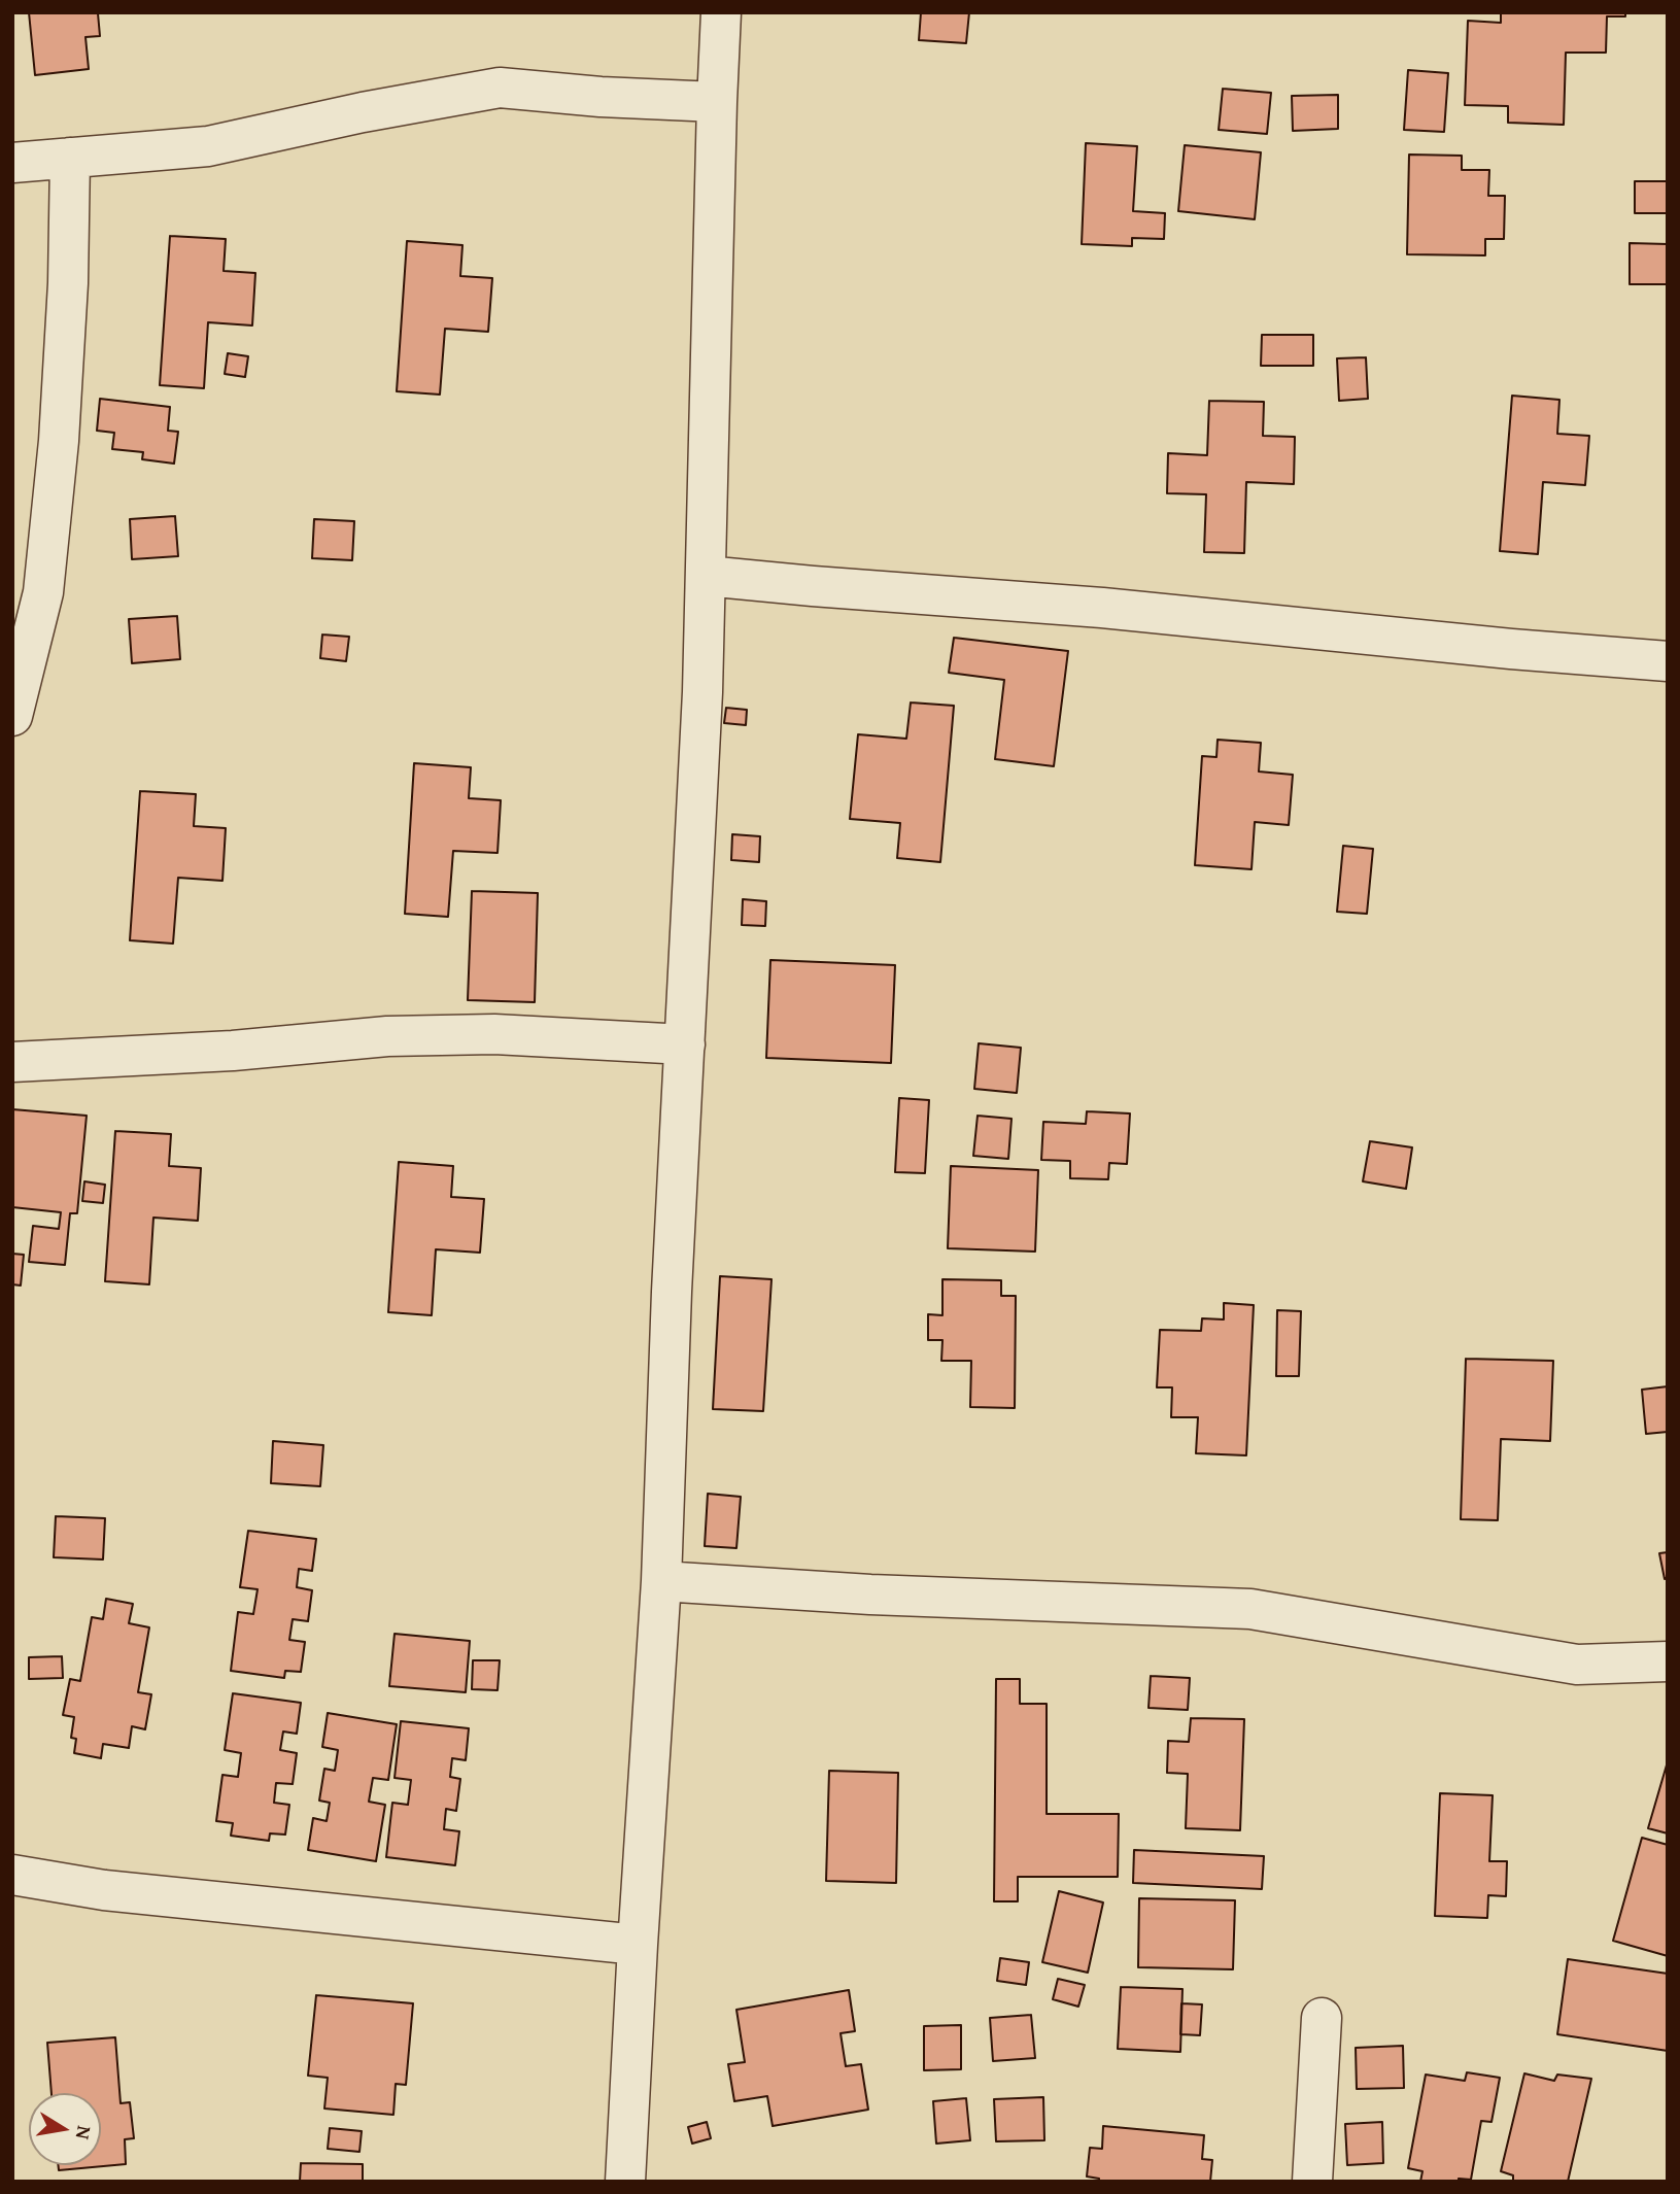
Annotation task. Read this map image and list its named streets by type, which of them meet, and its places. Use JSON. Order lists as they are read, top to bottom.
{
  "north": "right"
}
